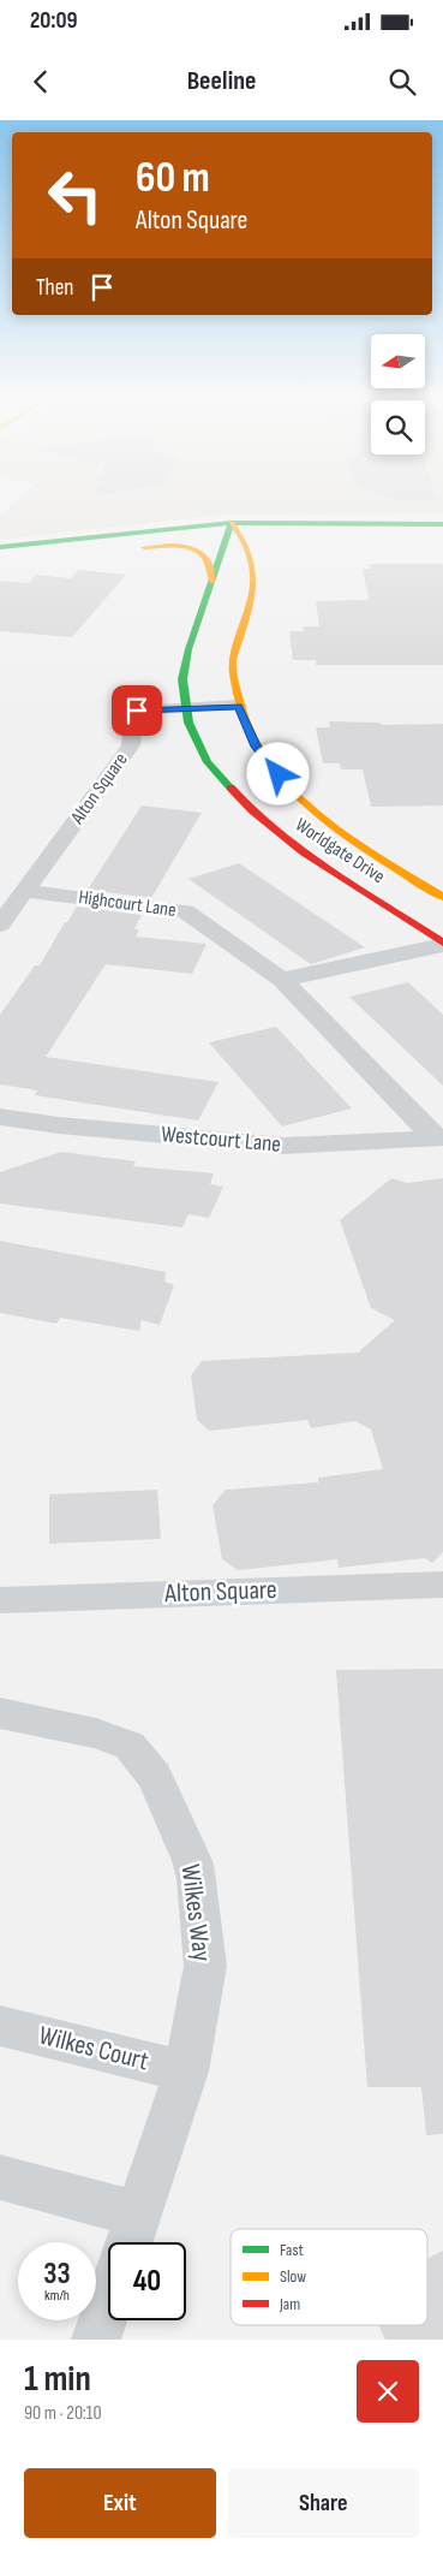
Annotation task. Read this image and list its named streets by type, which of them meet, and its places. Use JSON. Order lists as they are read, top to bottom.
{
  "streets": {
    "street": [
      "Alton Square",
      "Worldgate Drive",
      "Highcourt Lane",
      "Westcourt Lane",
      "Wilkes Way",
      "Wilkes Court"
    ]
  },
  "crossings": [
    ["Alton Square", "Worldgate Drive"],
    ["Alton Square", "Highcourt Lane"],
    ["Highcourt Lane", "Westcourt Lane"],
    ["Wilkes Way", "Wilkes Court"]
  ],
  "legend": ["Fast", "Slow", "Jam"],
  "north": "left",
  "page": {
    "status": "20:09",
    "header": "Beeline",
    "turn": ["60 m", "Alton Square"],
    "then": "Then",
    "speed": "33 km/h",
    "limit": "40",
    "heading": ["1 min", "90 m · 20:10"],
    "buttons": ["Exit", "Share"]
  }
}
